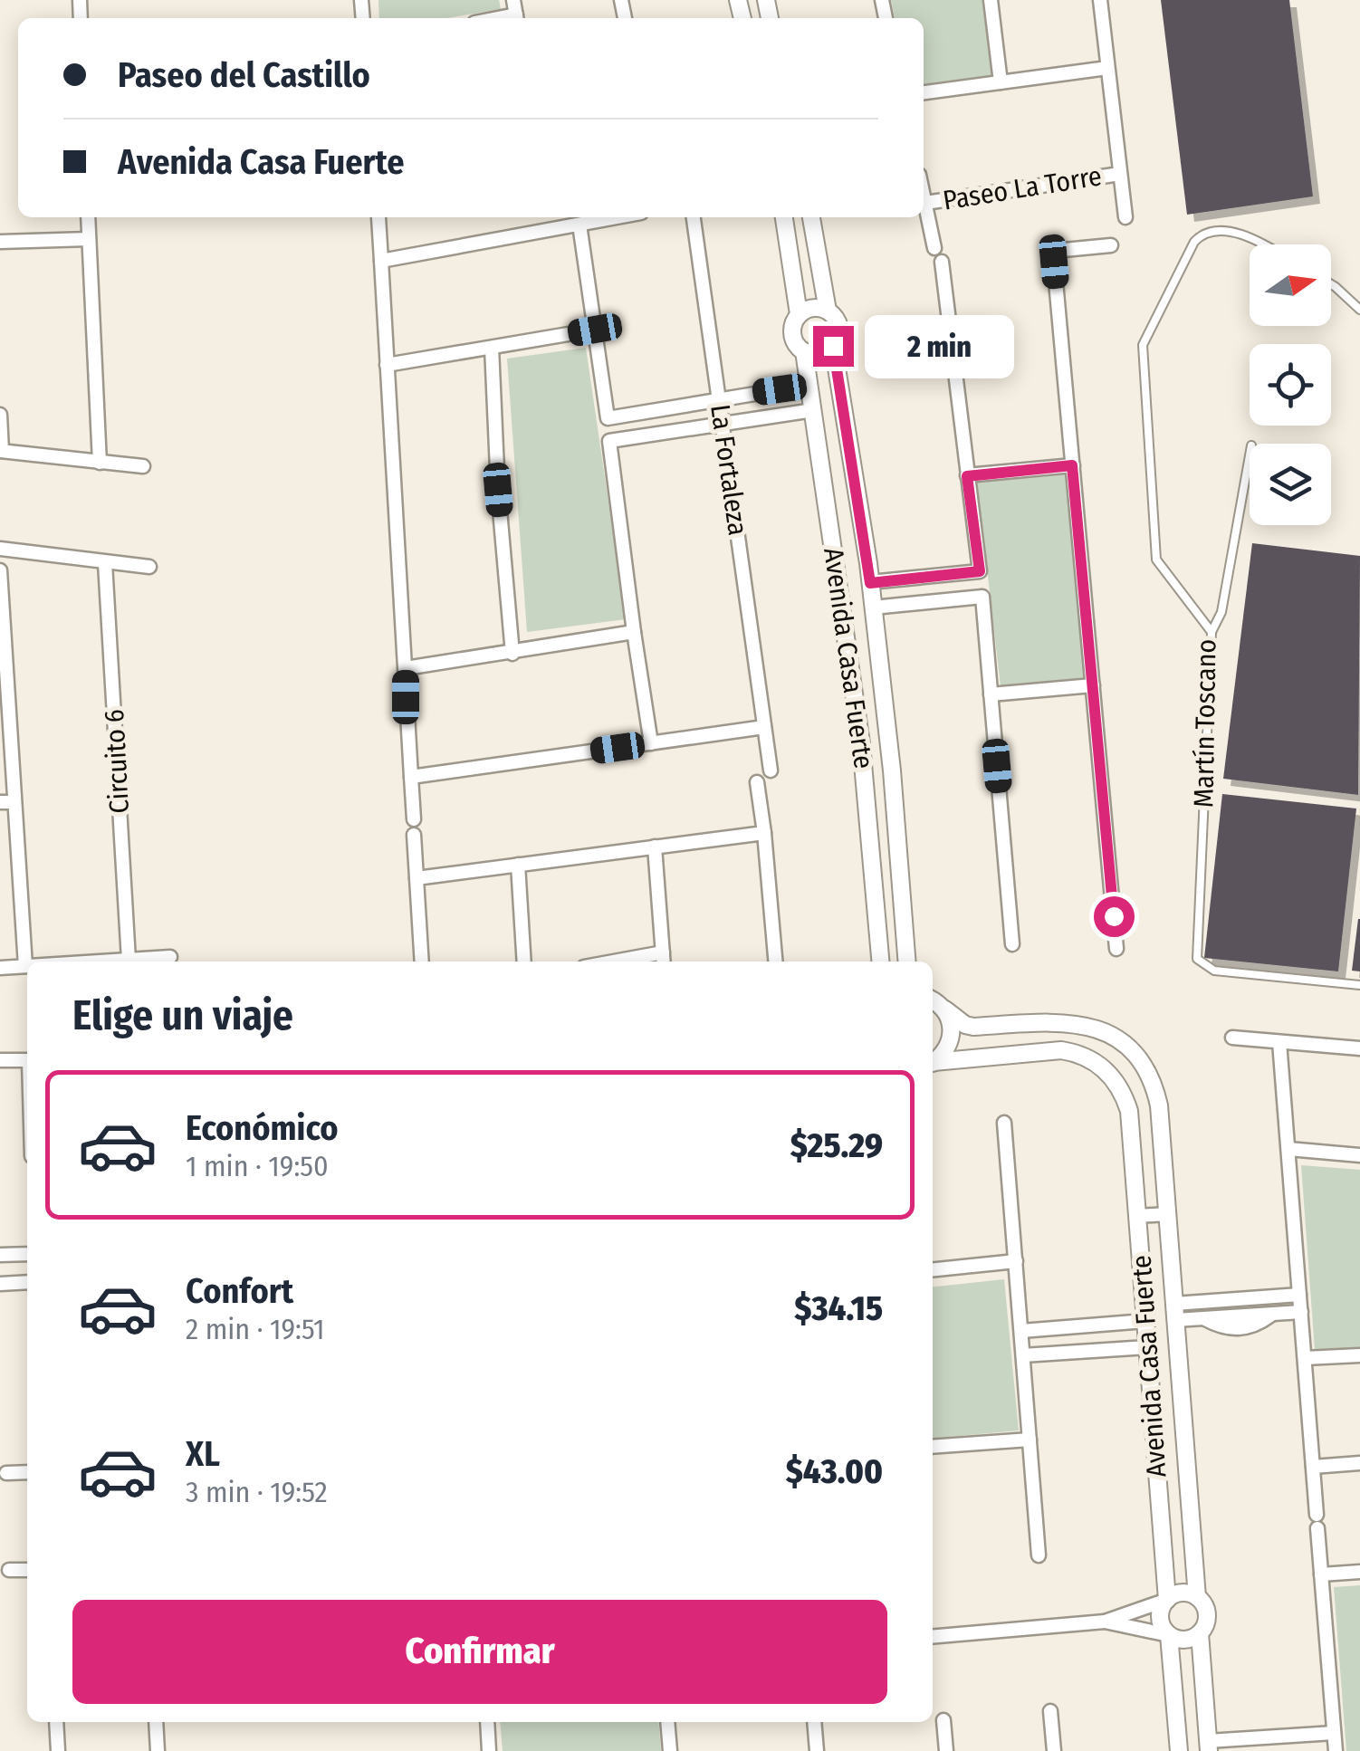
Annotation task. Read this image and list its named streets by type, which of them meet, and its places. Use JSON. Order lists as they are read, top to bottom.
{
  "streets": {
    "street": [
      "Paseo La Torre",
      "La Fortaleza",
      "Avenida Casa Fuerte",
      "Circuito 6"
    ],
    "lane": ["Martín Toscano"]
  },
  "north": "right",
  "page": {
    "banner": ["Paseo del Castillo", "Avenida Casa Fuerte"],
    "bubble": "2 min",
    "heading": "Elige un viaje",
    "list": [
      {
        "name": "Económico",
        "note": "1 min · 19:50",
        "value": "$25.29"
      },
      {
        "name": "Confort",
        "note": "2 min · 19:51",
        "value": "$34.15"
      },
      {
        "name": "XL",
        "note": "3 min · 19:52",
        "value": "$43.00"
      }
    ],
    "buttons": "Confirmar"
  }
}
